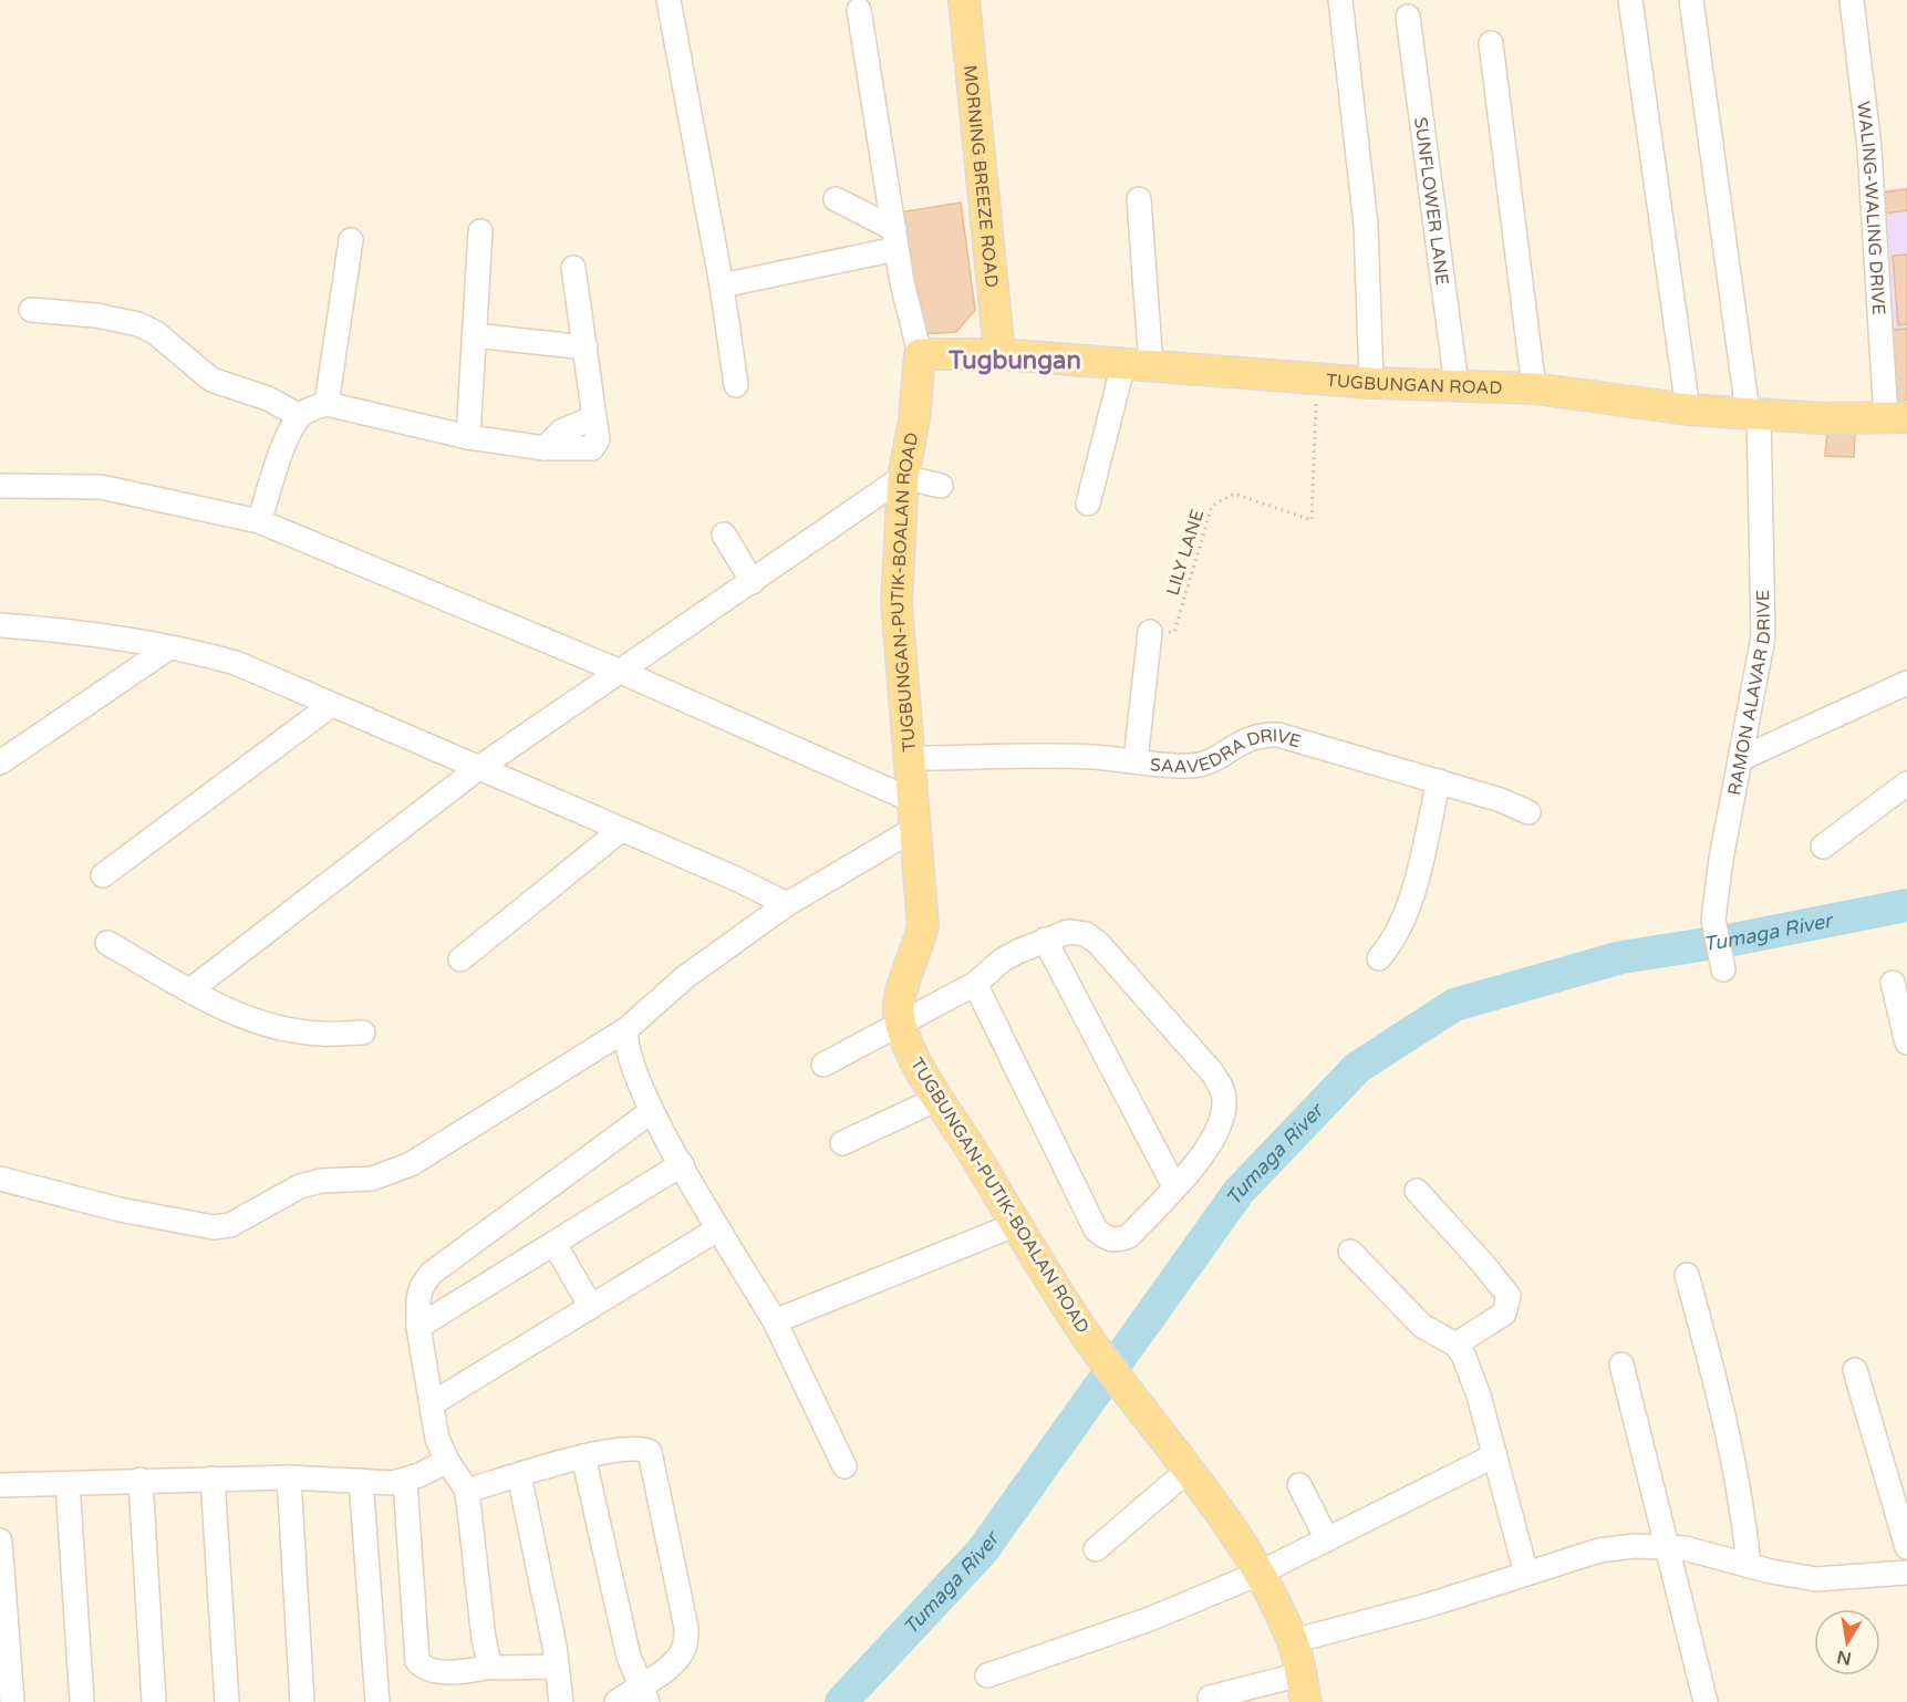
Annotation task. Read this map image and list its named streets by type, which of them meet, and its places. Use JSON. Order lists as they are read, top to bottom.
{
  "streets": {
    "main road": ["MORNING BREEZE ROAD", "TUGBUNGAN ROAD", "TUGBUNGAN-PUTIK-BOALAN ROAD"],
    "street": [
      "SUNFLOWER LANE",
      "WALING-WALING DRIVE",
      "RAMON ALAVAR DRIVE",
      "SAAVEDRA DRIVE"
    ],
    "path": ["LILY LANE"]
  },
  "crossings": [
    ["MORNING BREEZE ROAD", "TUGBUNGAN ROAD"],
    ["SUNFLOWER LANE", "TUGBUNGAN ROAD"],
    ["WALING-WALING DRIVE", "TUGBUNGAN ROAD"],
    ["TUGBUNGAN ROAD", "LILY LANE"],
    ["TUGBUNGAN ROAD", "TUGBUNGAN-PUTIK-BOALAN ROAD"],
    ["TUGBUNGAN ROAD", "RAMON ALAVAR DRIVE"],
    ["TUGBUNGAN-PUTIK-BOALAN ROAD", "SAAVEDRA DRIVE"]
  ],
  "districts": ["Tugbungan"],
  "water": ["Tumaga River"],
  "north": "bottom"
}
